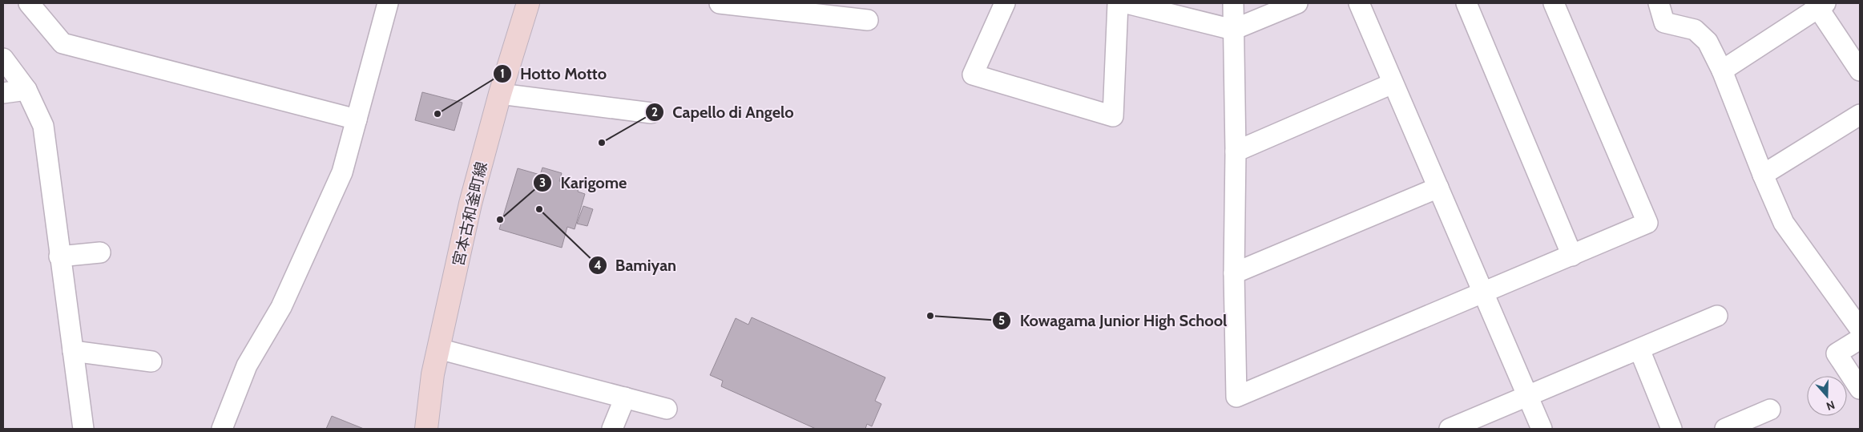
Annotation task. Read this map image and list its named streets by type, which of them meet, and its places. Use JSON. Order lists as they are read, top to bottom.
{
  "streets": {
    "street": ["宮本古和釜町線"]
  },
  "places": [
    "Hotto Motto",
    "Capello di Angelo",
    "Bamiyan",
    "Karigome",
    "Kowagama Junior High School"
  ],
  "north": "bottom"
}
